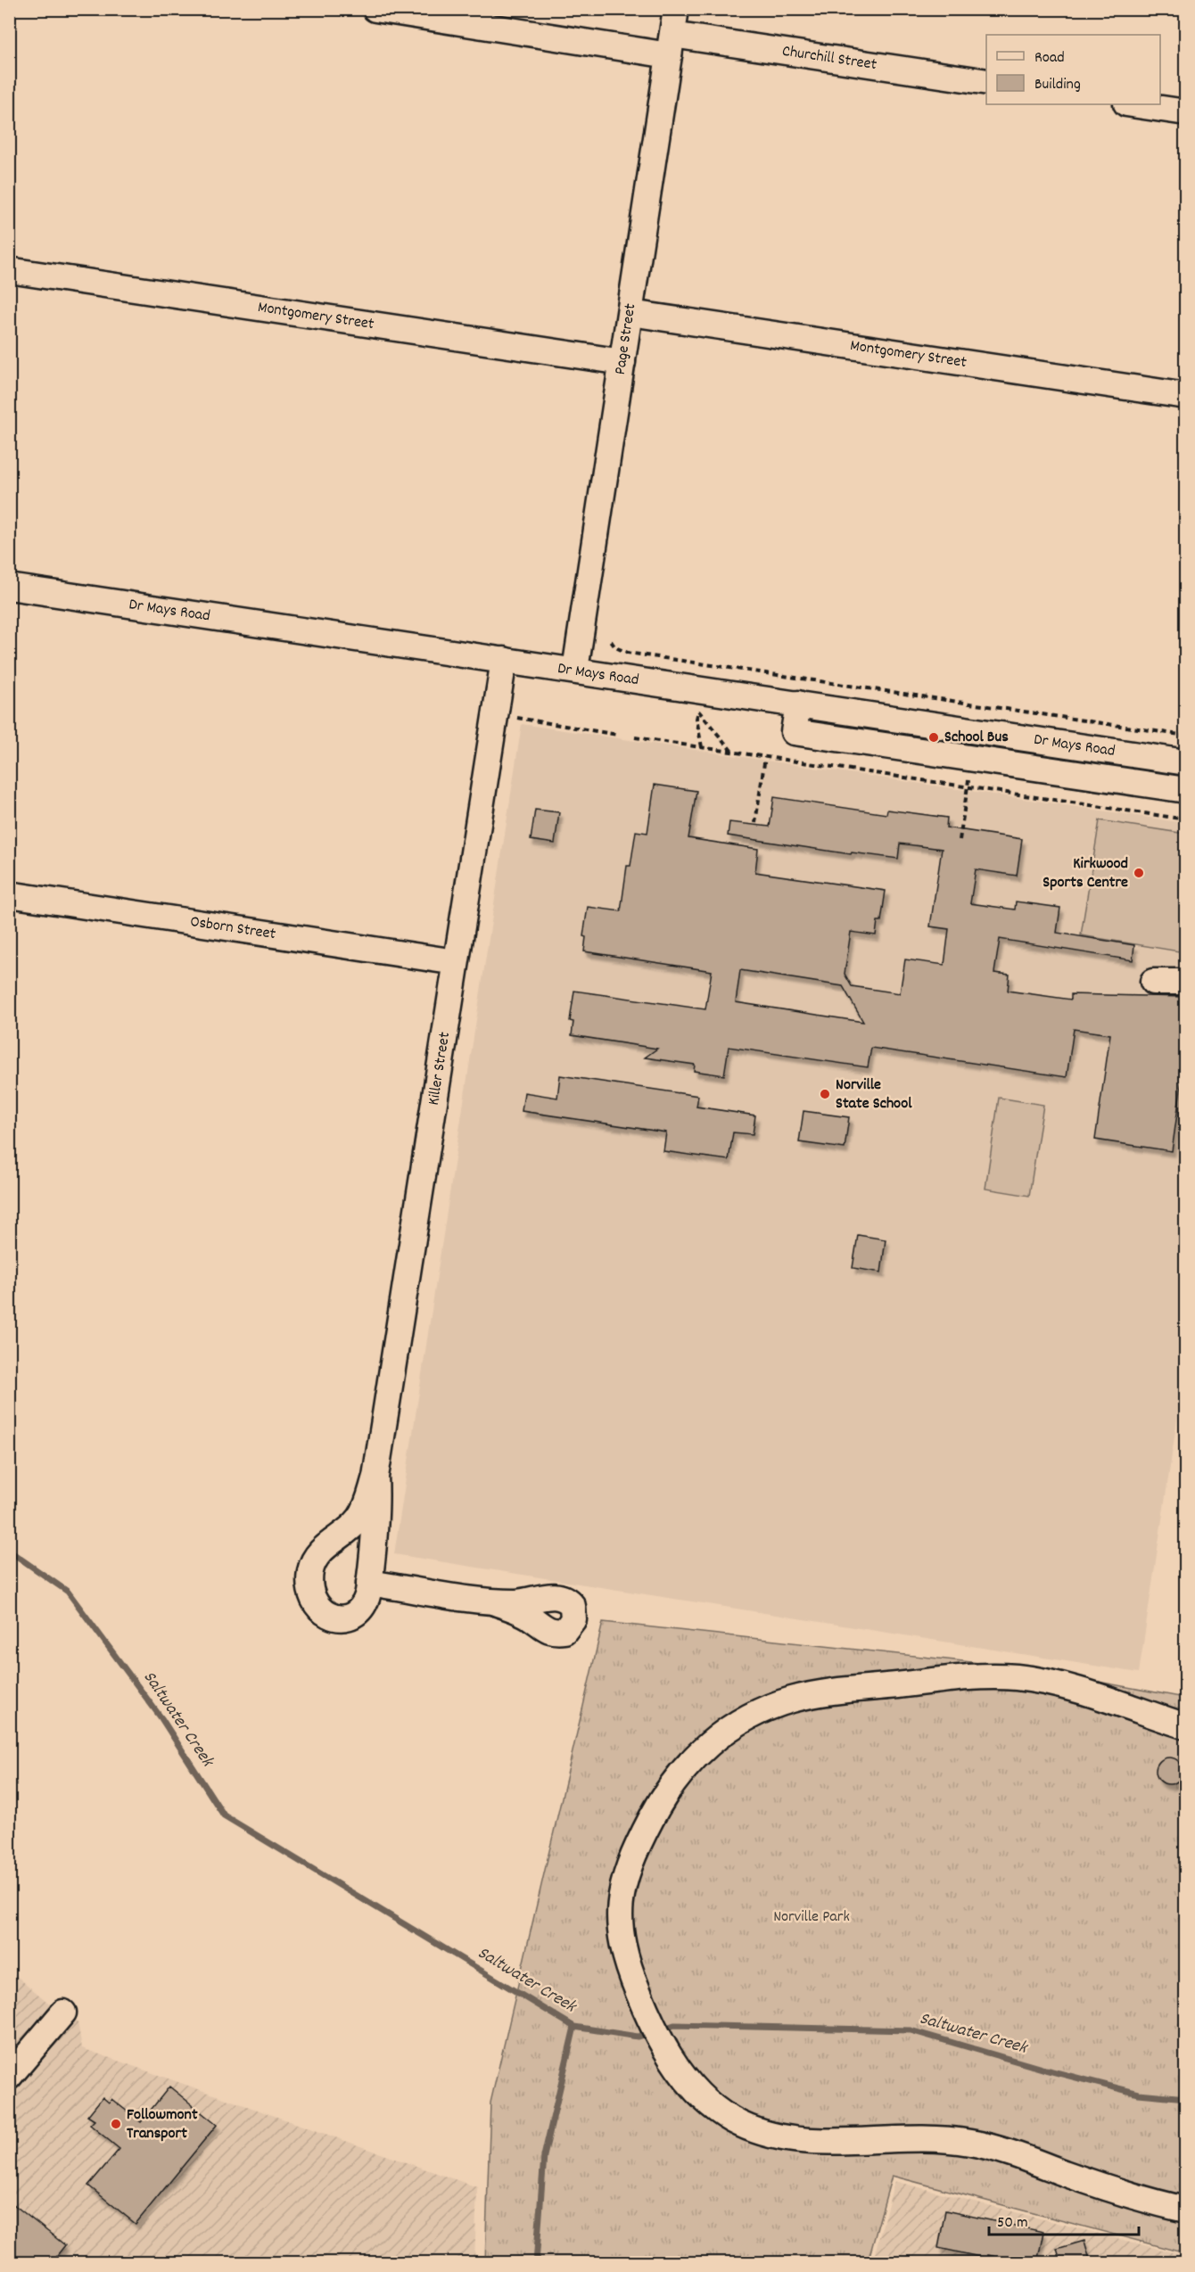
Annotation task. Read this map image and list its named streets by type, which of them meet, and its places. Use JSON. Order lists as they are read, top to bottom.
{
  "streets": {
    "street": [
      "Churchill Street",
      "Montgomery Street",
      "Page Street",
      "Dr Mays Road",
      "Osborn Street",
      "Killer Street"
    ]
  },
  "crossings": [
    ["Churchill Street", "Page Street"],
    ["Montgomery Street", "Page Street"],
    ["Page Street", "Dr Mays Road"],
    ["Dr Mays Road", "Killer Street"],
    ["Osborn Street", "Killer Street"]
  ],
  "water": ["Saltwater Creek"],
  "parks": ["Norville Park"],
  "places": [
    "School Bus",
    "Kirkwood Sports Centre",
    "Norville State School",
    "Followmont Transport"
  ],
  "legend": ["Road", "Building"],
  "scale_bar": "50 m"
}
